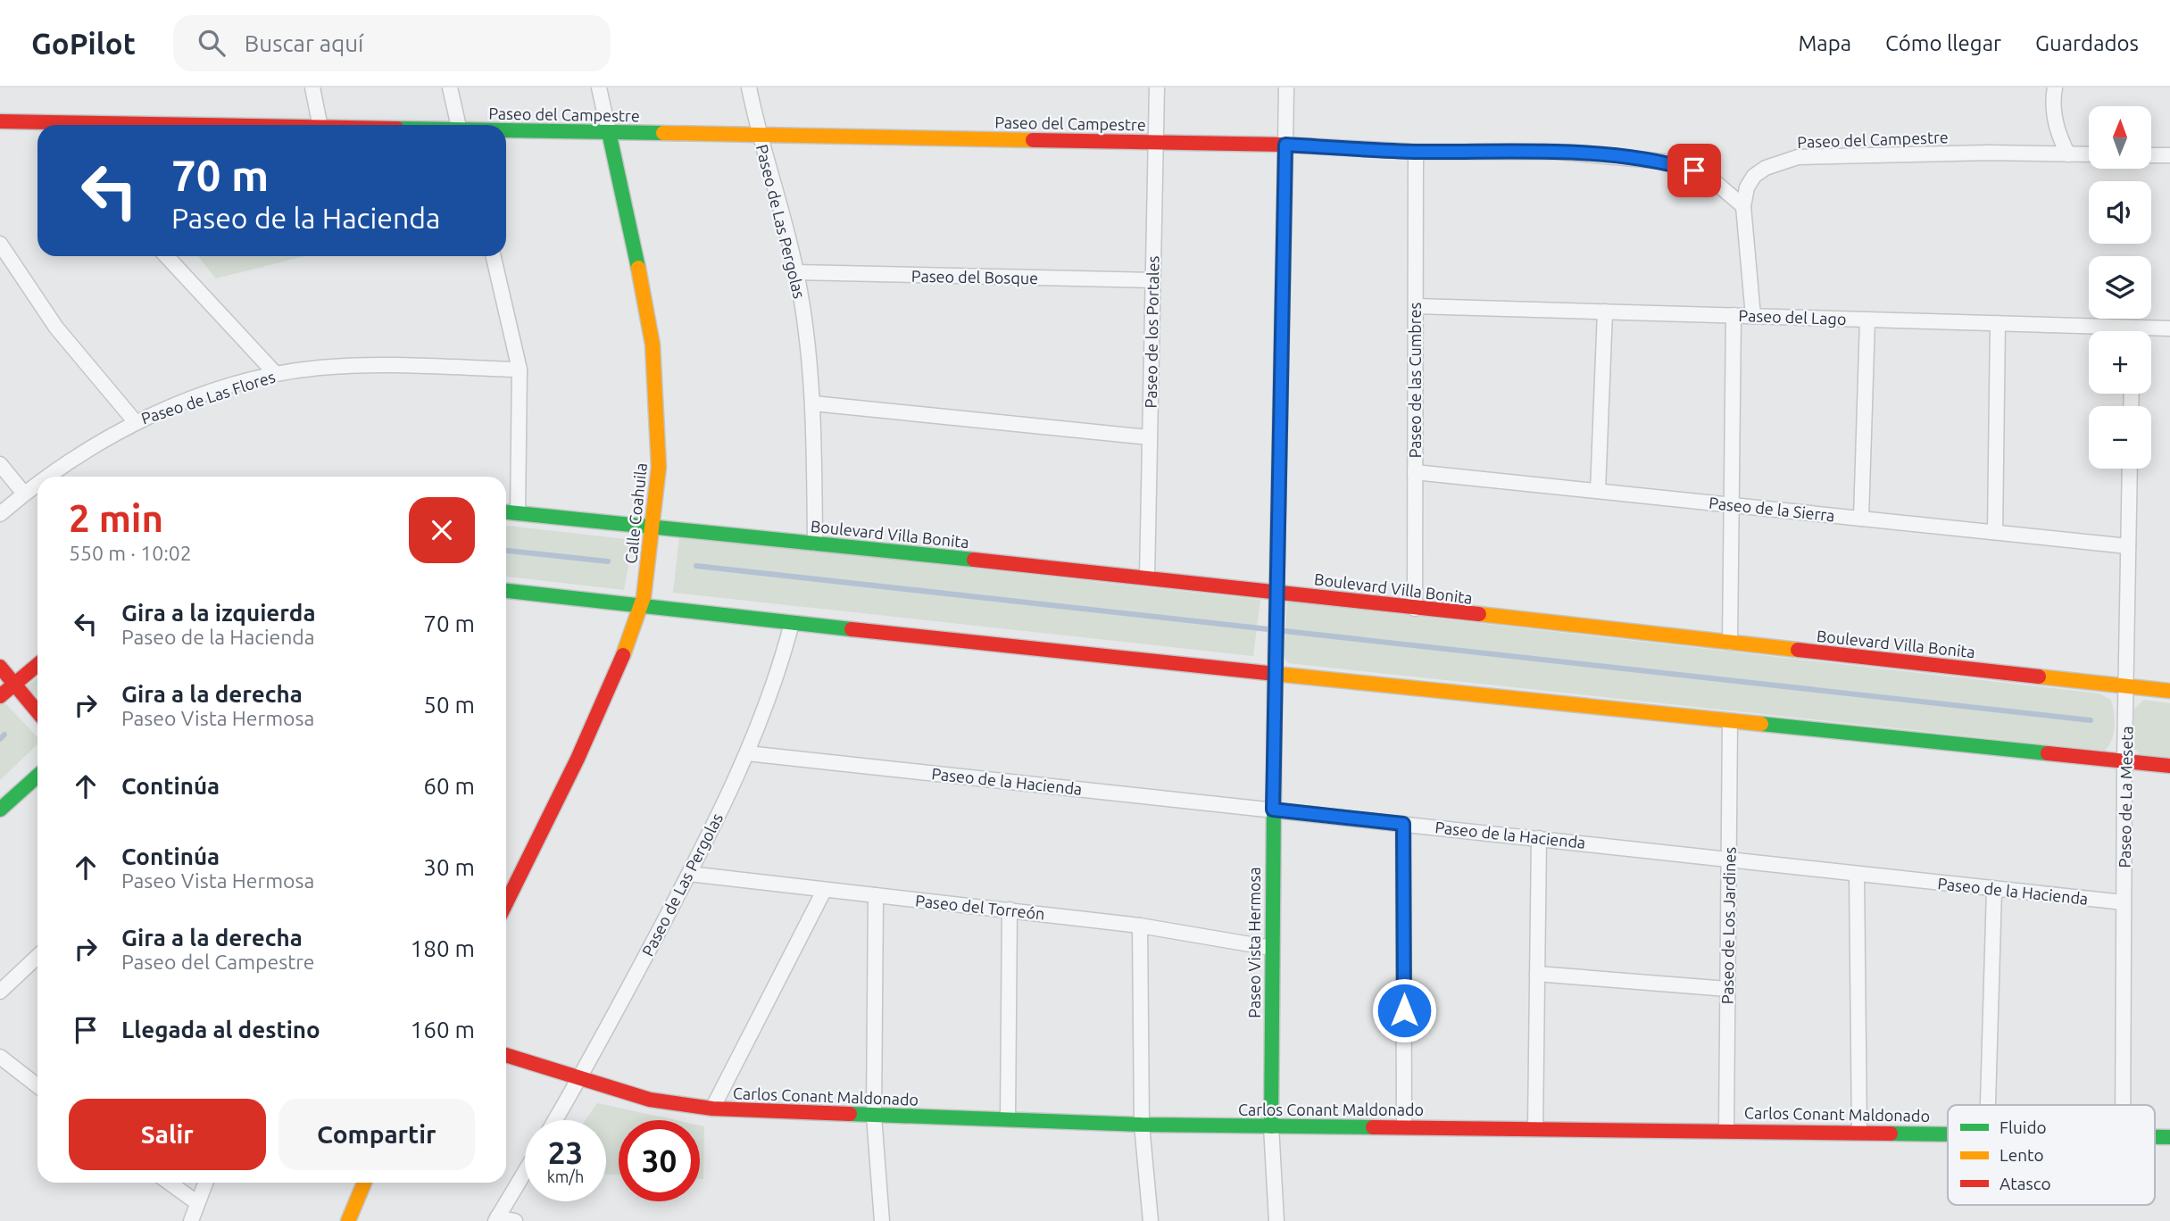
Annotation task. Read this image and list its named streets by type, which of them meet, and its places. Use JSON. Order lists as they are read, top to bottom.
{
  "streets": {
    "street": [
      "Paseo del Campestre",
      "Paseo de Las Pergolas",
      "Paseo del Bosque",
      "Paseo del Lago",
      "Paseo de los Portales",
      "Paseo de las Cumbres",
      "Paseo de Las Flores",
      "Paseo de la Sierra",
      "Calle Coahuila",
      "Boulevard Villa Bonita",
      "Paseo de la Hacienda",
      "Paseo de La Meseta",
      "Paseo del Torreón",
      "Paseo de Los Jardines",
      "Paseo Vista Hermosa",
      "Carlos Conant Maldonado"
    ]
  },
  "crossings": [
    ["Paseo del Campestre", "Paseo de Las Pergolas"],
    ["Paseo del Campestre", "Paseo de los Portales"],
    ["Paseo del Campestre", "Paseo de las Cumbres"],
    ["Paseo del Campestre", "Calle Coahuila"],
    ["Paseo de Las Pergolas", "Paseo del Bosque"],
    ["Paseo de Las Pergolas", "Boulevard Villa Bonita"],
    ["Paseo de Las Pergolas", "Paseo de la Hacienda"],
    ["Paseo de Las Pergolas", "Paseo del Torreón"],
    ["Paseo de Las Pergolas", "Carlos Conant Maldonado"],
    ["Paseo del Bosque", "Paseo de los Portales"],
    ["Paseo del Lago", "Paseo de las Cumbres"],
    ["Paseo de los Portales", "Boulevard Villa Bonita"],
    ["Paseo de las Cumbres", "Paseo de la Sierra"],
    ["Paseo de las Cumbres", "Boulevard Villa Bonita"],
    ["Paseo de la Sierra", "Paseo de La Meseta"],
    ["Calle Coahuila", "Boulevard Villa Bonita"],
    ["Boulevard Villa Bonita", "Paseo de La Meseta"],
    ["Boulevard Villa Bonita", "Paseo Vista Hermosa"],
    ["Paseo de la Hacienda", "Paseo de La Meseta"],
    ["Paseo de la Hacienda", "Paseo de Los Jardines"],
    ["Paseo de la Hacienda", "Paseo Vista Hermosa"],
    ["Paseo del Torreón", "Paseo Vista Hermosa"],
    ["Paseo de Los Jardines", "Carlos Conant Maldonado"],
    ["Paseo Vista Hermosa", "Carlos Conant Maldonado"]
  ],
  "legend": ["Fluido", "Lento", "Atasco"],
  "north": "top",
  "page": {
    "header": "GoPilot",
    "search": "Buscar aquí",
    "nav": ["Mapa", "Cómo llegar", "Guardados"],
    "map_buttons": ["+", "−"],
    "turn": ["70 m", "Paseo de la Hacienda"],
    "heading": ["2 min", "550 m · 10:02"],
    "list": [
      {
        "name": "Gira a la izquierda",
        "note": "Paseo de la Hacienda",
        "value": "70 m"
      },
      {
        "name": "Gira a la derecha",
        "note": "Paseo Vista Hermosa",
        "value": "50 m"
      },
      {
        "name": "Continúa",
        "value": "60 m"
      },
      {
        "name": "Continúa",
        "note": "Paseo Vista Hermosa",
        "value": "30 m"
      },
      {
        "name": "Gira a la derecha",
        "note": "Paseo del Campestre",
        "value": "180 m"
      },
      {
        "name": "Llegada al destino",
        "value": "160 m"
      }
    ],
    "buttons": ["Salir", "Compartir"],
    "speed": "23 km/h",
    "limit": "30"
  }
}
